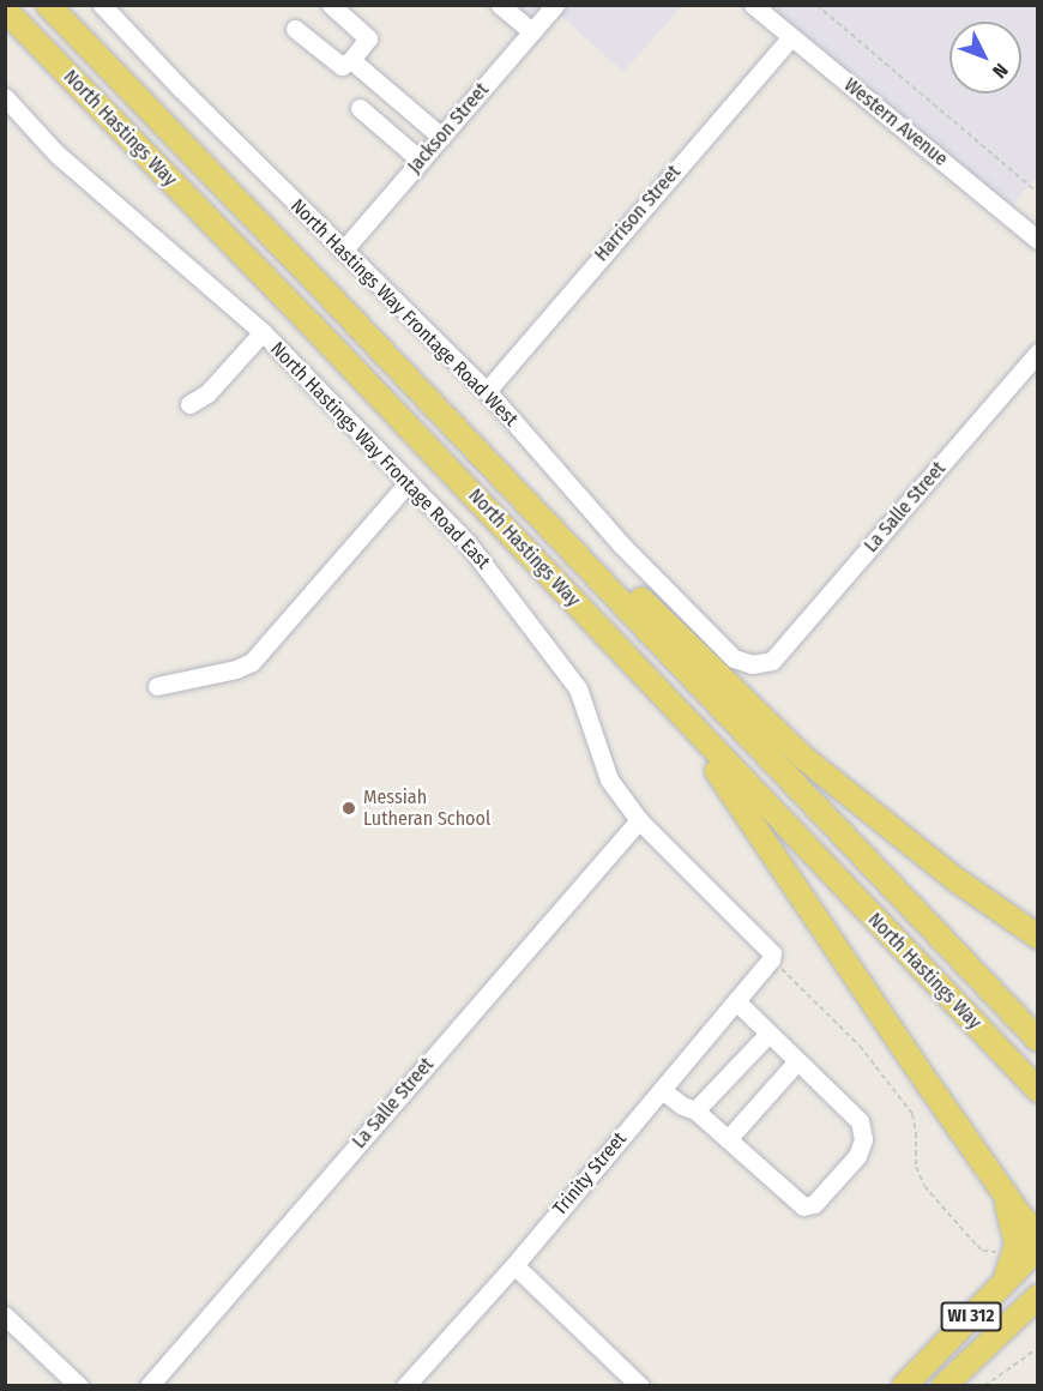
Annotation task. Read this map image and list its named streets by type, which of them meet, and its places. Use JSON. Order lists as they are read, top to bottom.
{
  "streets": {
    "main road": ["North Hastings Way", "WI 312"],
    "street": [
      "Western Avenue",
      "Jackson Street",
      "Harrison Street",
      "North Hastings Way Frontage Road West",
      "North Hastings Way Frontage Road East",
      "La Salle Street",
      "Trinity Street"
    ]
  },
  "crossings": [
    ["Western Avenue", "Harrison Street"],
    ["Jackson Street", "North Hastings Way Frontage Road West"],
    ["Harrison Street", "North Hastings Way Frontage Road West"],
    ["North Hastings Way Frontage Road West", "La Salle Street"],
    ["North Hastings Way Frontage Road East", "La Salle Street"],
    ["North Hastings Way Frontage Road East", "Trinity Street"]
  ],
  "places": ["Messiah Lutheran School"],
  "north": "bottom right"
}
